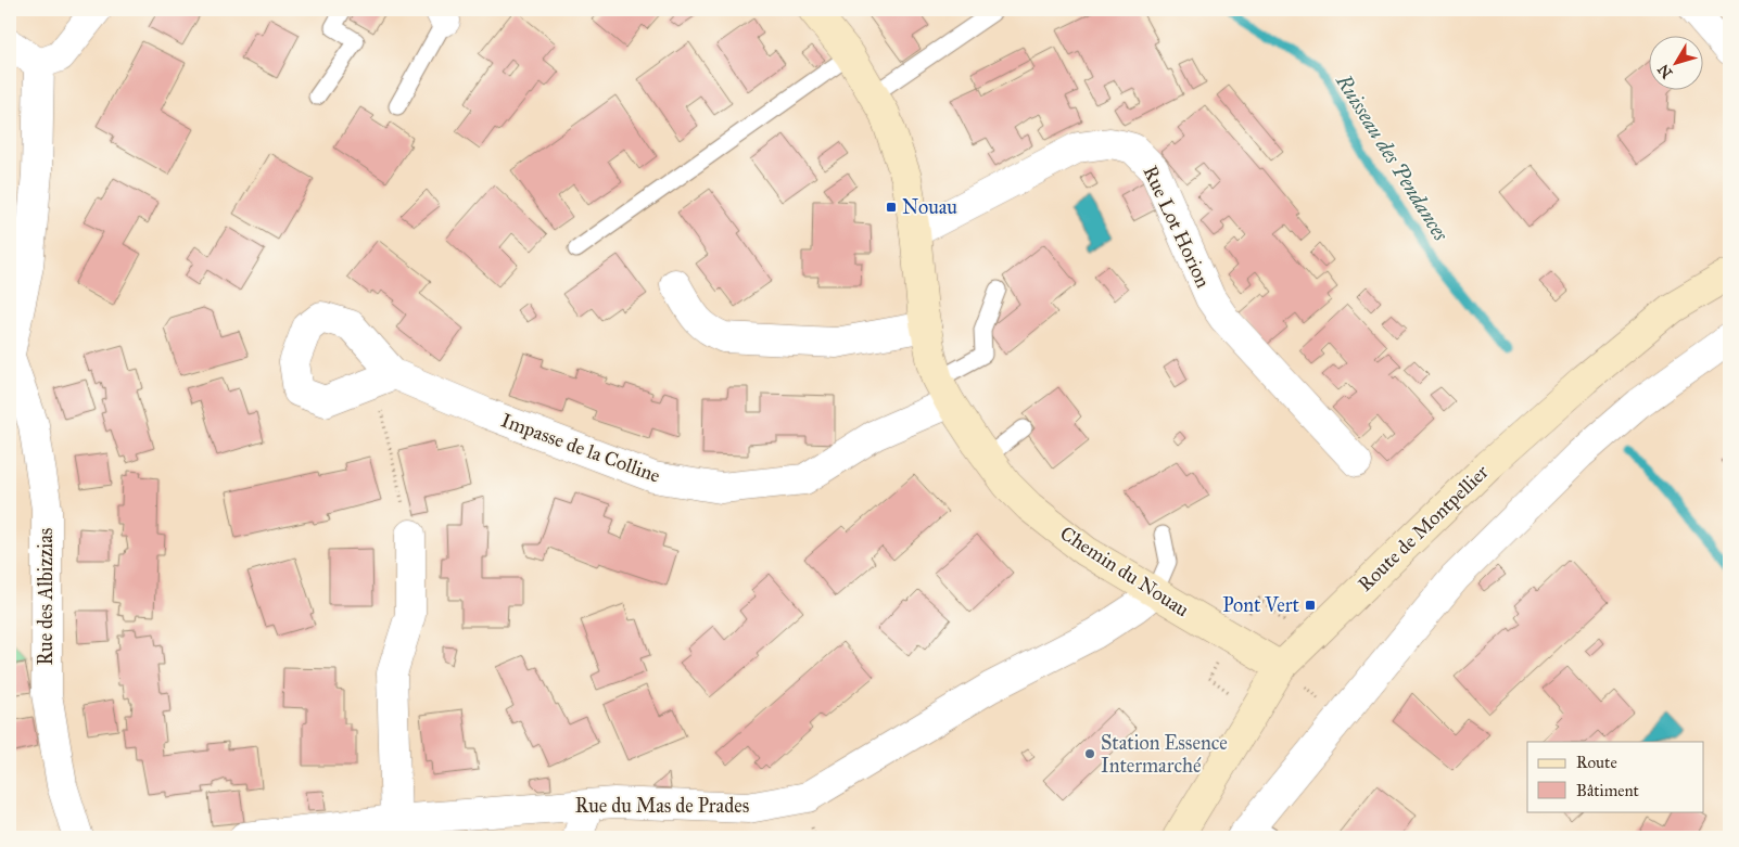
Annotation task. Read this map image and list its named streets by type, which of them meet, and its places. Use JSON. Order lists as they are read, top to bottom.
{
  "streets": {
    "street": [
      "Rue Lot Horion",
      "Impasse de la Colline",
      "Route de Montpellier",
      "Chemin du Nouau",
      "Rue des Albizzias",
      "Rue du Mas de Prades"
    ]
  },
  "crossings": [
    ["Rue Lot Horion", "Chemin du Nouau"],
    ["Impasse de la Colline", "Chemin du Nouau"],
    ["Route de Montpellier", "Chemin du Nouau"],
    ["Chemin du Nouau", "Rue du Mas de Prades"]
  ],
  "water": ["Ruisseau des Pendances"],
  "places": {
    "transit": ["Nouau", "Pont Vert"],
    "other": ["Station Essence Intermarché"]
  },
  "legend": ["Route", "Bâtiment"],
  "north": "bottom left"
}
